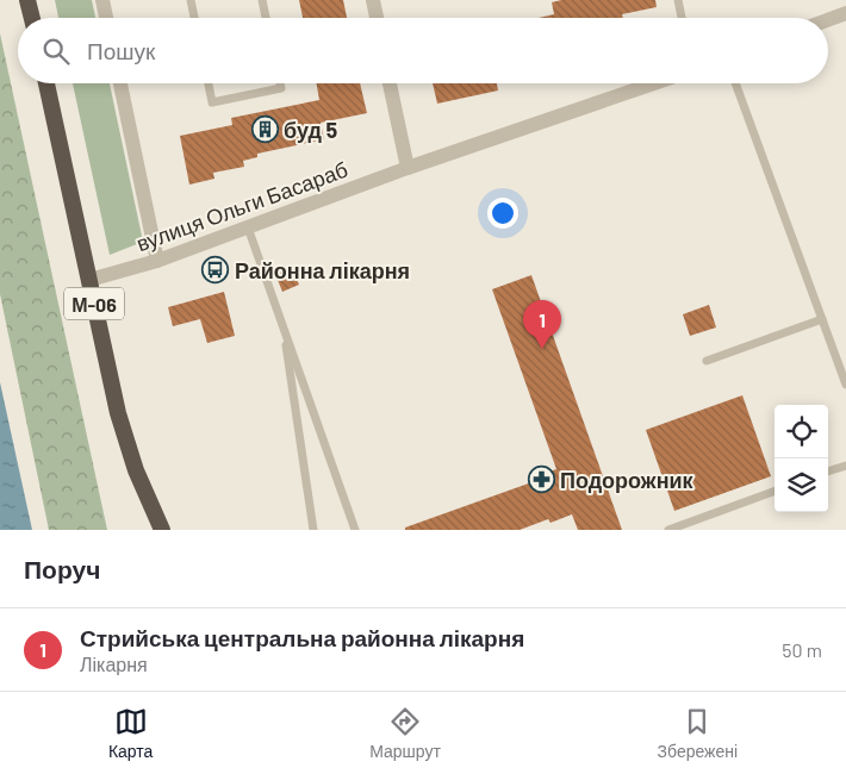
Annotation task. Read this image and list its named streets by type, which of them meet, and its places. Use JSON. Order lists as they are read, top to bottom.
{
  "streets": {
    "highway": ["М-06"],
    "street": ["вулиця Ольги Басараб"]
  },
  "crossings": [
    ["вулиця Ольги Басараб", "М-06"]
  ],
  "places": {
    "building": ["буд 5"],
    "bus stop": ["Районна лікарня"],
    "pharmacy": ["Подорожник"]
  },
  "page": {
    "search": "Пошук",
    "pins": "1",
    "heading": "Поруч",
    "list": [
      {
        "mark": "1",
        "name": "Стрийська центральна районна лікарня",
        "note": "Лікарня",
        "value": "50 m"
      }
    ],
    "nav": ["Карта", "Маршрут", "Збережені"]
  }
}
